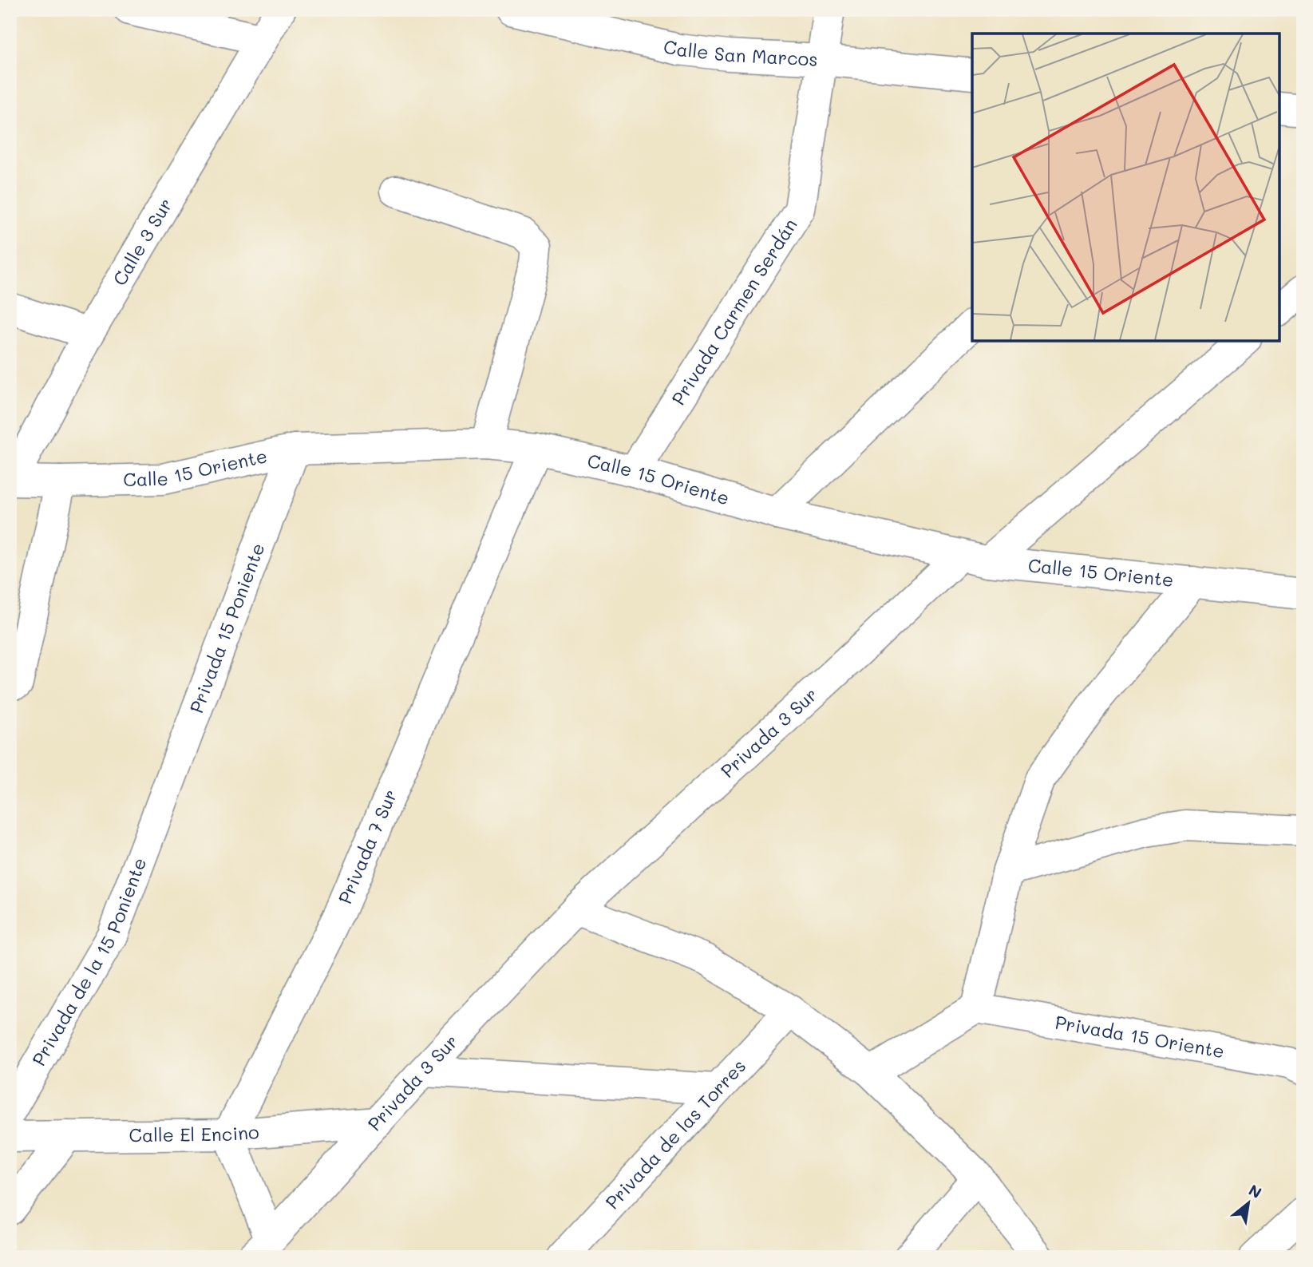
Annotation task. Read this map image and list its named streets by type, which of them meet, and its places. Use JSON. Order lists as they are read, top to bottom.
{
  "streets": {
    "street": [
      "Calle San Marcos",
      "Calle 3 Sur",
      "Privada Carmen Serdán",
      "Calle 15 Oriente",
      "Privada 15 Poniente",
      "Privada 3 Sur",
      "Privada 7 Sur",
      "Privada de la 15 Poniente",
      "Privada 15 Oriente",
      "Calle El Encino",
      "Privada de las Torres"
    ]
  },
  "crossings": [
    ["Calle San Marcos", "Privada Carmen Serdán"],
    ["Calle 3 Sur", "Calle 15 Oriente"],
    ["Privada Carmen Serdán", "Calle 15 Oriente"],
    ["Calle 15 Oriente", "Privada 15 Poniente"],
    ["Calle 15 Oriente", "Privada 3 Sur"],
    ["Calle 15 Oriente", "Privada 7 Sur"],
    ["Privada 15 Poniente", "Privada de la 15 Poniente"],
    ["Privada 3 Sur", "Calle El Encino"],
    ["Privada 7 Sur", "Calle El Encino"]
  ],
  "north": "top right"
}
